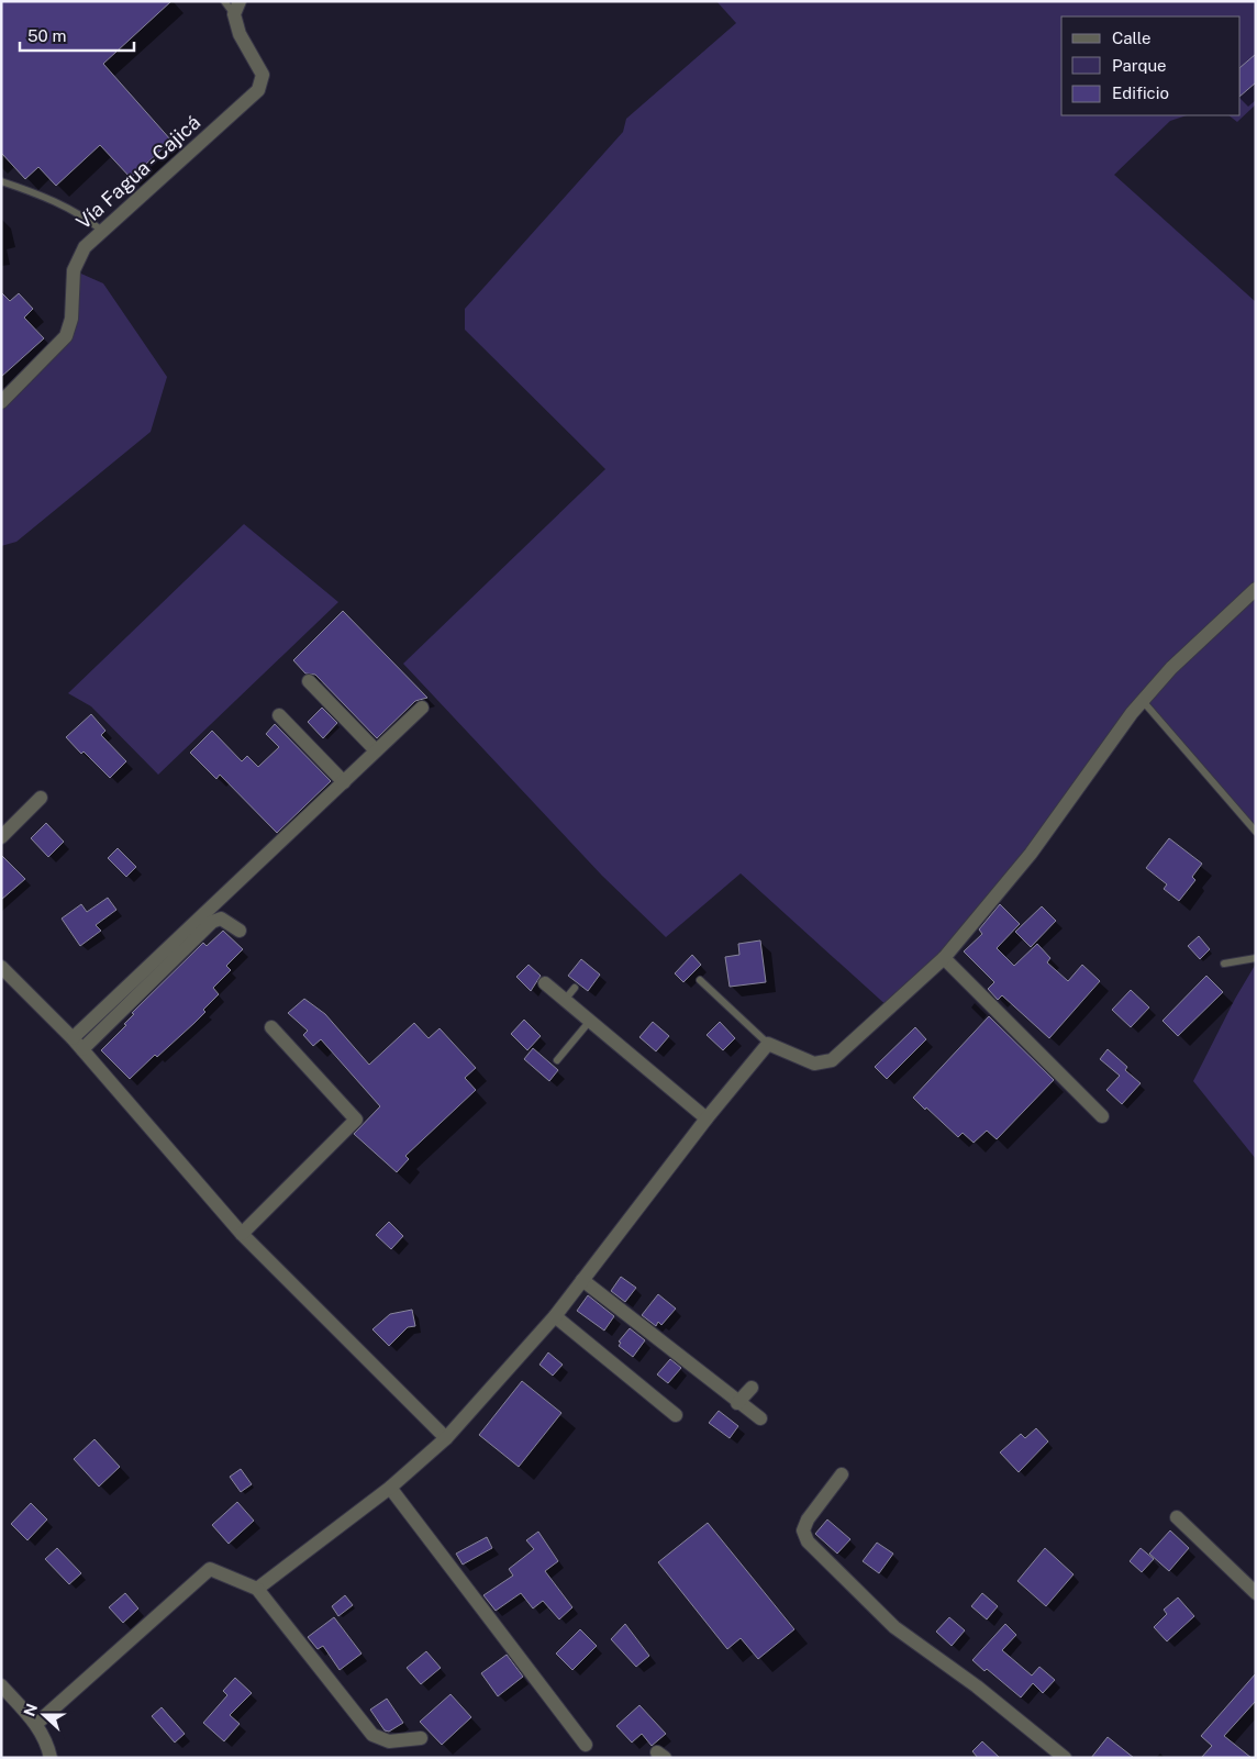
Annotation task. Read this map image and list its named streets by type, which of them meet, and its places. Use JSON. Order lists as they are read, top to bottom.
{
  "streets": {
    "street": ["Vía Fagua - Cajicá"]
  },
  "legend": ["Calle", "Parque", "Edificio"],
  "scale_bar": "50 m",
  "north": "left"
}
